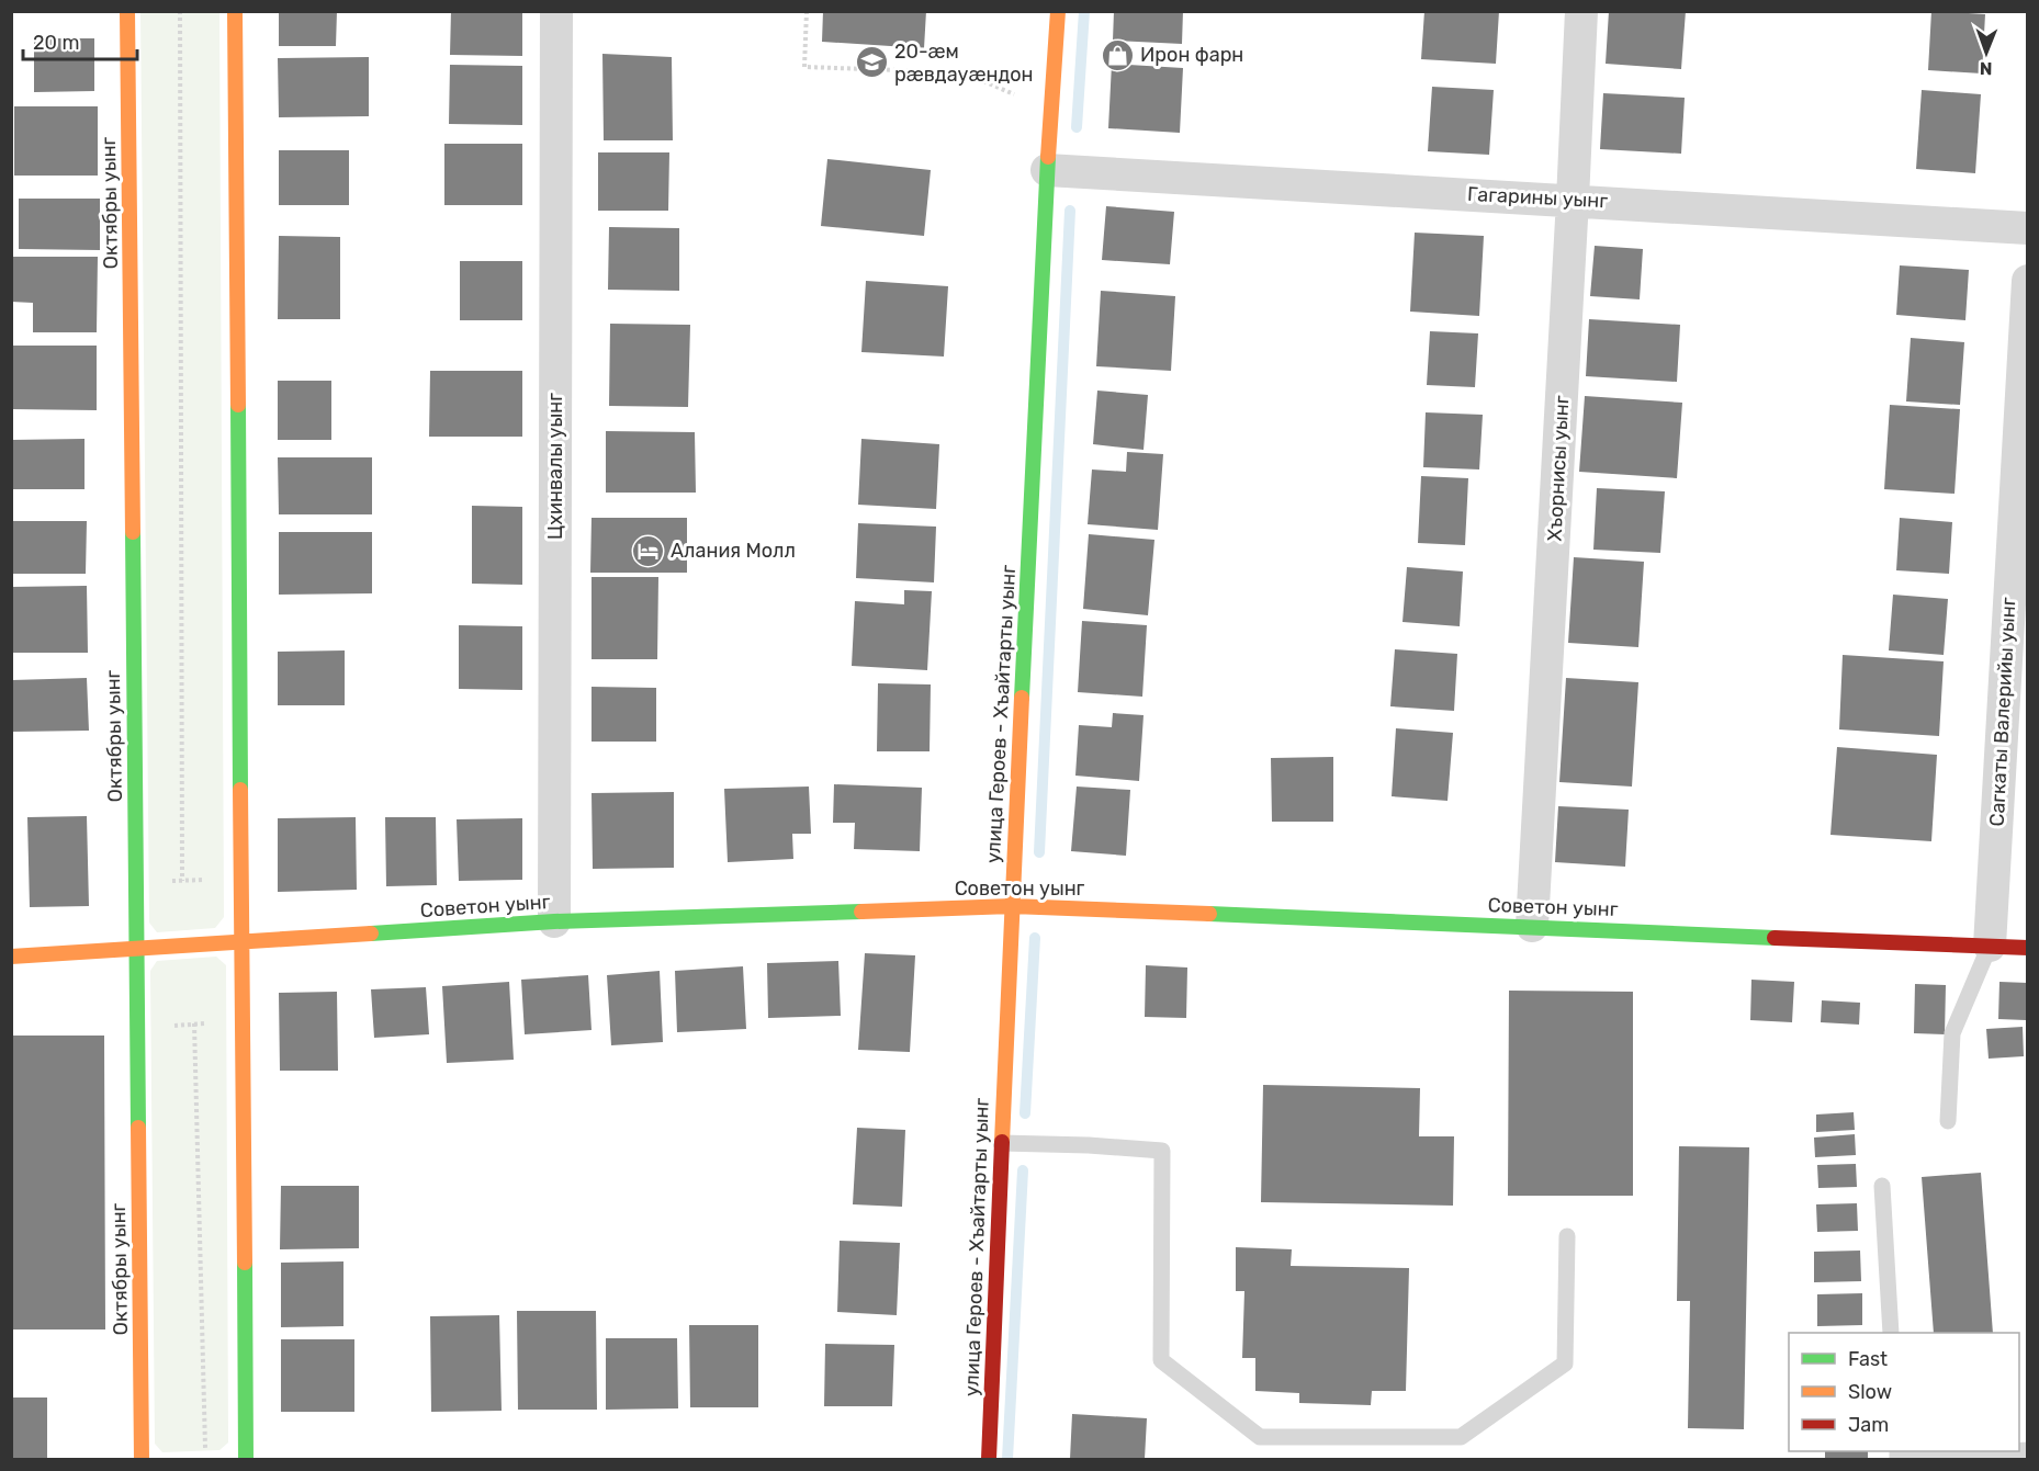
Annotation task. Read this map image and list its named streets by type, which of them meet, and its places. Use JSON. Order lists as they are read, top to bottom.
{
  "streets": {
    "street": [
      "Гагарины уынг",
      "Октябры уынг",
      "Цхинвалы уынг",
      "Хъорнисы уынг",
      "Сагкаты Валерийы уынг",
      "улица Героев - Хъайтарты уынг",
      "Советон уынг"
    ]
  },
  "crossings": [
    ["Гагарины уынг", "Хъорнисы уынг"],
    ["Гагарины уынг", "улица Героев - Хъайтарты уынг"],
    ["Октябры уынг", "Советон уынг"],
    ["Цхинвалы уынг", "Советон уынг"],
    ["Хъорнисы уынг", "Советон уынг"],
    ["Сагкаты Валерийы уынг", "Советон уынг"],
    ["улица Героев - Хъайтарты уынг", "Советон уынг"]
  ],
  "places": {
    "shop": ["Ирон фарн"],
    "school or university": ["20-æм рӕвдауӕндон"],
    "hotel": ["Алания Молл"]
  },
  "legend": ["Fast", "Slow", "Jam"],
  "scale_bar": "20 m",
  "north": "bottom"
}
